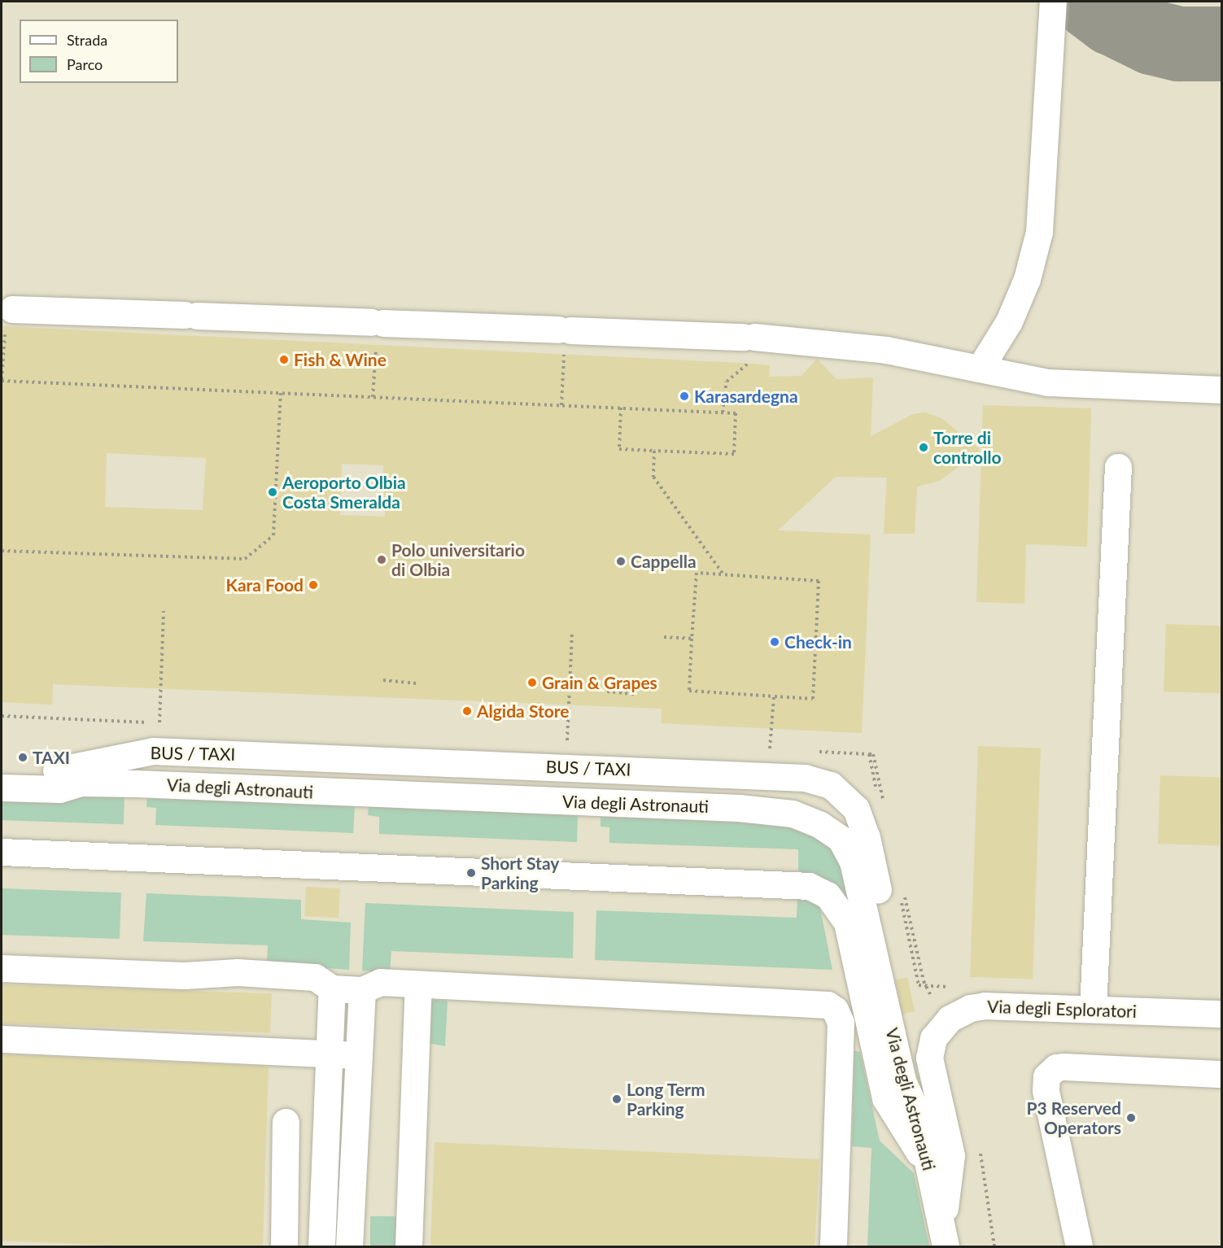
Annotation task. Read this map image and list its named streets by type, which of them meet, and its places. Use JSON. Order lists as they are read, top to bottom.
{
  "streets": {
    "street": ["BUS / TAXI", "Via degli Astronauti", "Via degli Esploratori"]
  },
  "crossings": [
    ["BUS / TAXI", "Via degli Astronauti"],
    ["Via degli Astronauti", "Via degli Esploratori"]
  ],
  "places": [
    "Fish & Wine",
    "Karasardegna",
    "Torre di controllo",
    "Aeroporto Olbia Costa Smeralda",
    "Polo universitario di Olbia",
    "Cappella",
    "Kara Food",
    "Check-in",
    "Grain & Grapes",
    "Algida Store",
    "TAXI",
    "Short Stay Parking",
    "Long Term Parking",
    "P3 Reserved Operators"
  ],
  "legend": ["Strada", "Parco"]
}
